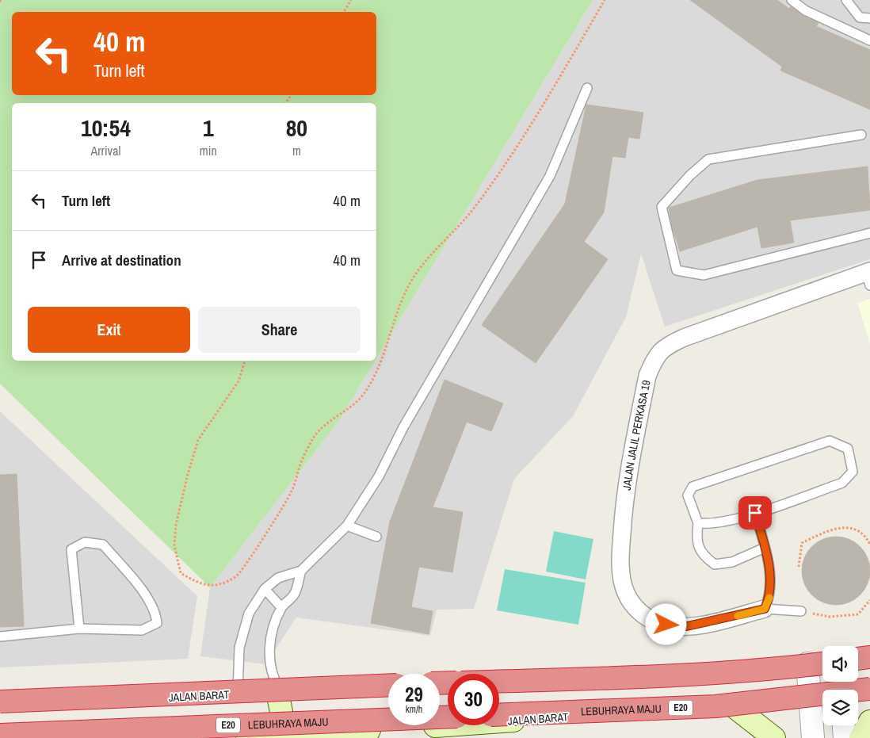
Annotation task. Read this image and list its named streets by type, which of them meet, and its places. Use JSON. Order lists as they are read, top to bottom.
{
  "streets": {
    "highway": ["E20", "LEBUHRAYA MAJU"],
    "main road": ["JALAN BARAT"],
    "street": ["JALAN JALIL PERKASA 19"]
  },
  "page": {
    "turn": ["40 m", "Turn left"],
    "eta": [
      "10:54",
      "Arrival",
      "1",
      "min",
      "80",
      "m"
    ],
    "list": [
      {
        "name": "Turn left",
        "value": "40 m"
      },
      {
        "name": "Arrive at destination",
        "value": "40 m"
      }
    ],
    "buttons": ["Exit", "Share"],
    "speed": "29 km/h",
    "limit": "30"
  }
}
